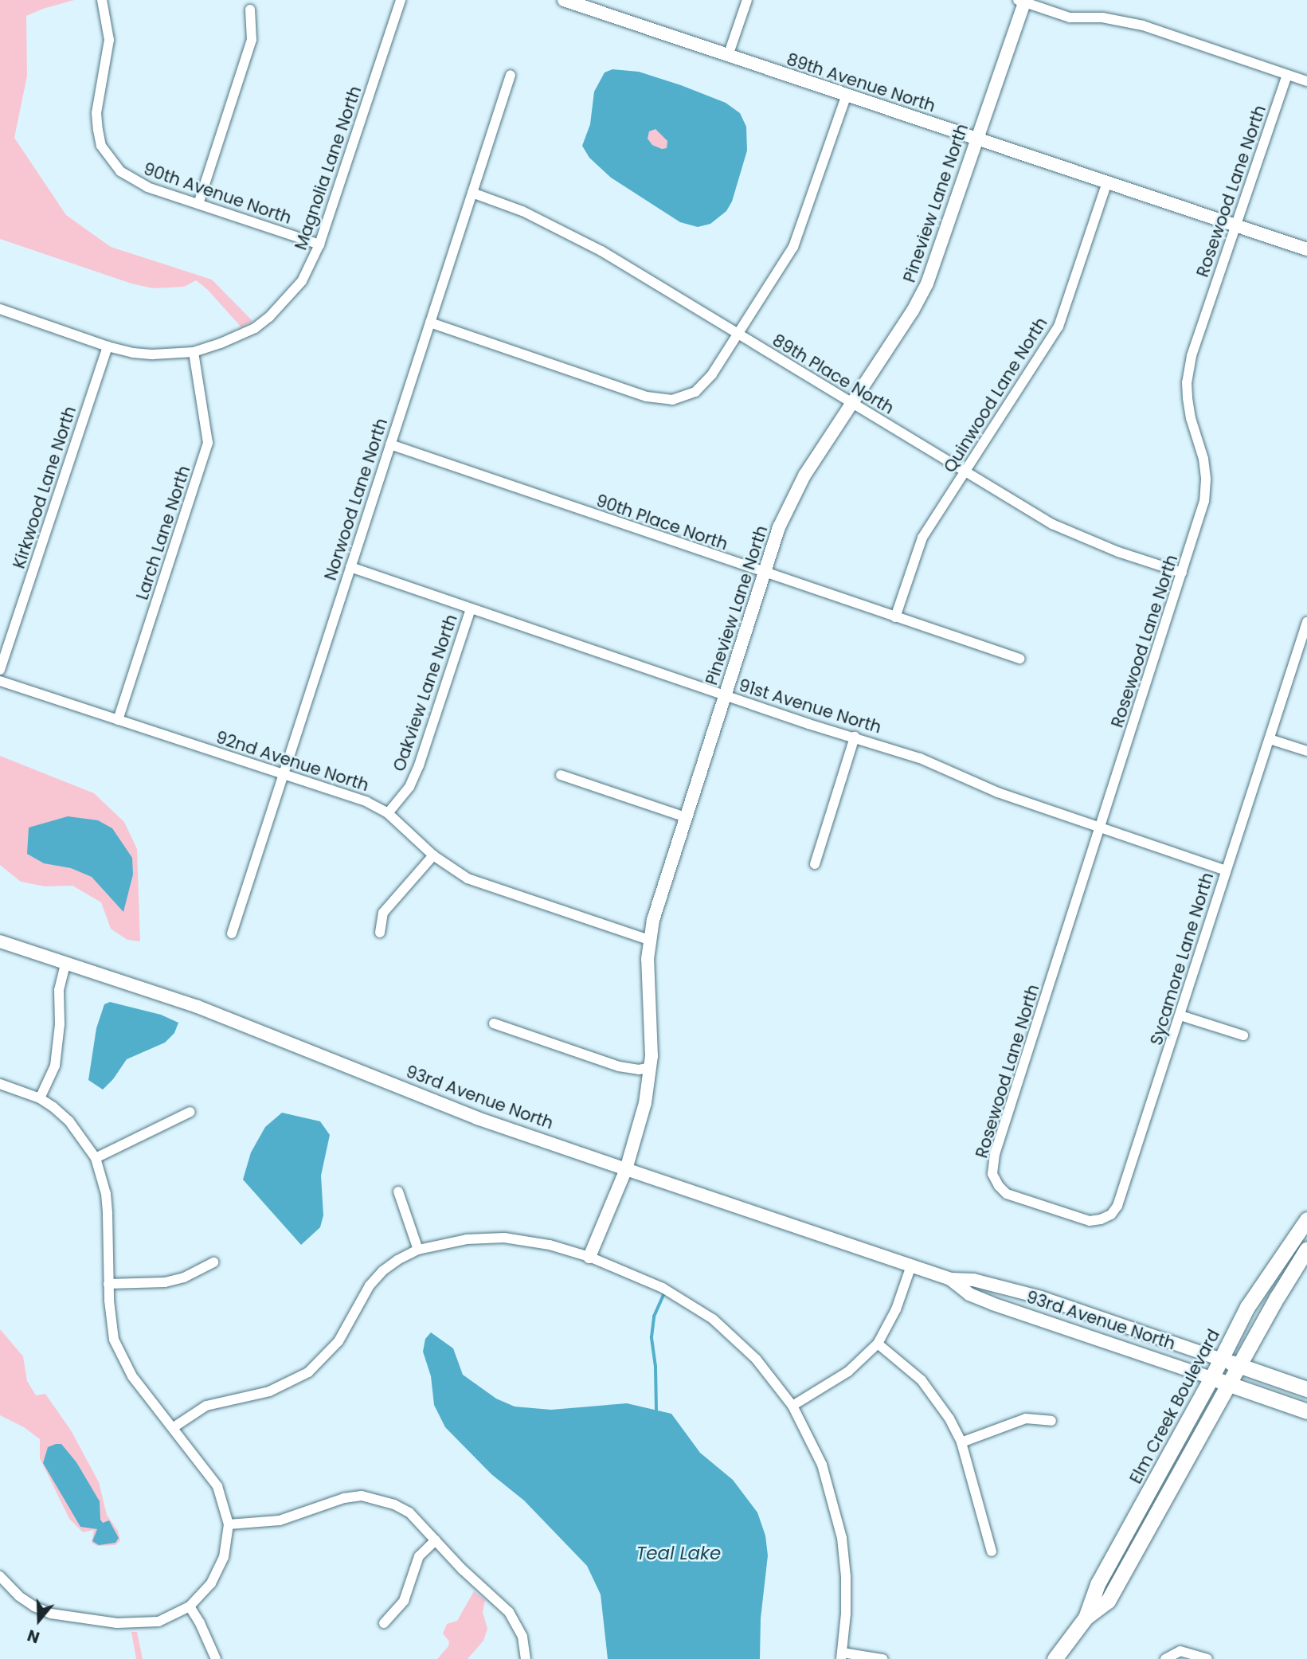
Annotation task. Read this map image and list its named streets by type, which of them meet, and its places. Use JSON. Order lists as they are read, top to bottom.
{
  "streets": {
    "main road": ["93rd Avenue North", "Elm Creek Boulevard"],
    "street": [
      "89th Avenue North",
      "Magnolia Lane North",
      "Rosewood Lane North",
      "90th Avenue North",
      "Pineview Lane North",
      "89th Place North",
      "Quinwood Lane North",
      "Kirkwood Lane North",
      "Norwood Lane North",
      "90th Place North",
      "Larch Lane North",
      "Oakview Lane North",
      "91st Avenue North",
      "92nd Avenue North",
      "Sycamore Lane North"
    ]
  },
  "crossings": [
    ["89th Avenue North", "Rosewood Lane North"],
    ["89th Avenue North", "Pineview Lane North"],
    ["89th Avenue North", "Quinwood Lane North"],
    ["Magnolia Lane North", "90th Avenue North"],
    ["Magnolia Lane North", "Larch Lane North"],
    ["Rosewood Lane North", "89th Place North"],
    ["Rosewood Lane North", "91st Avenue North"],
    ["Rosewood Lane North", "Sycamore Lane North"],
    ["Pineview Lane North", "89th Place North"],
    ["Pineview Lane North", "90th Place North"],
    ["Pineview Lane North", "91st Avenue North"],
    ["Pineview Lane North", "92nd Avenue North"],
    ["Pineview Lane North", "93rd Avenue North"],
    ["89th Place North", "Quinwood Lane North"],
    ["89th Place North", "Norwood Lane North"],
    ["Quinwood Lane North", "90th Place North"],
    ["Norwood Lane North", "90th Place North"],
    ["Norwood Lane North", "91st Avenue North"],
    ["Norwood Lane North", "92nd Avenue North"],
    ["Larch Lane North", "92nd Avenue North"],
    ["Oakview Lane North", "91st Avenue North"],
    ["Oakview Lane North", "92nd Avenue North"],
    ["91st Avenue North", "Sycamore Lane North"],
    ["93rd Avenue North", "Elm Creek Boulevard"]
  ],
  "water": ["Teal Lake"],
  "north": "bottom"
}
